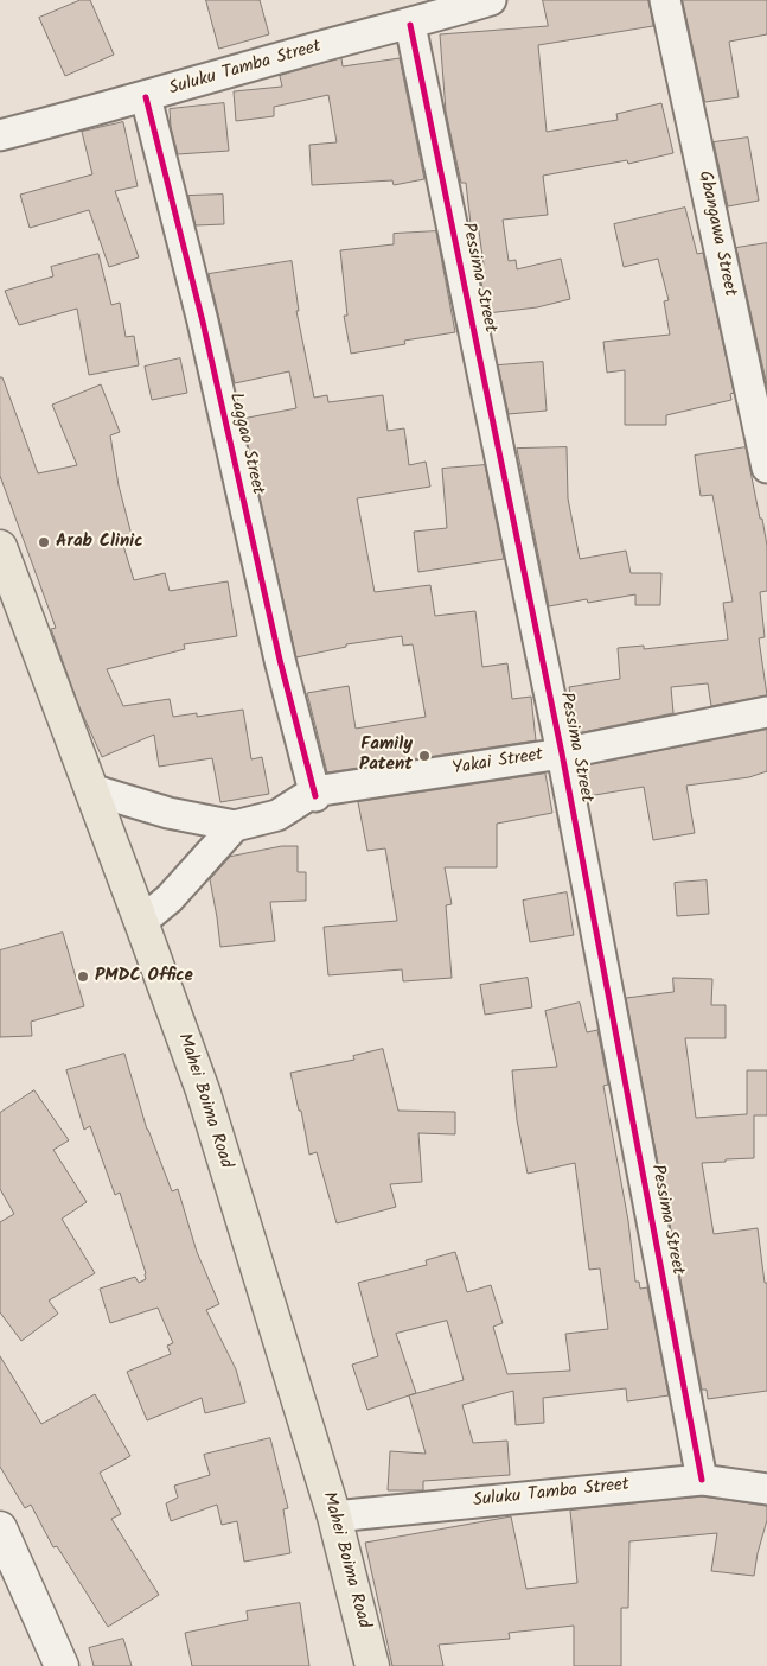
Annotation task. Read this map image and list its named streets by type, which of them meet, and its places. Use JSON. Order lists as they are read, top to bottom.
{
  "streets": {
    "main road": ["Mahei Boima Road"],
    "street": [
      "Suluku Tamba Street",
      "Gbangawa Street",
      "Pessima Street",
      "Laggao Street",
      "Yakai Street"
    ]
  },
  "crossings": [
    ["Suluku Tamba Street", "Pessima Street"],
    ["Suluku Tamba Street", "Laggao Street"],
    ["Suluku Tamba Street", "Mahei Boima Road"],
    ["Pessima Street", "Yakai Street"],
    ["Laggao Street", "Yakai Street"],
    ["Yakai Street", "Mahei Boima Road"]
  ],
  "places": ["Arab Clinic", "Family Patent", "PMDC Office"]
}
